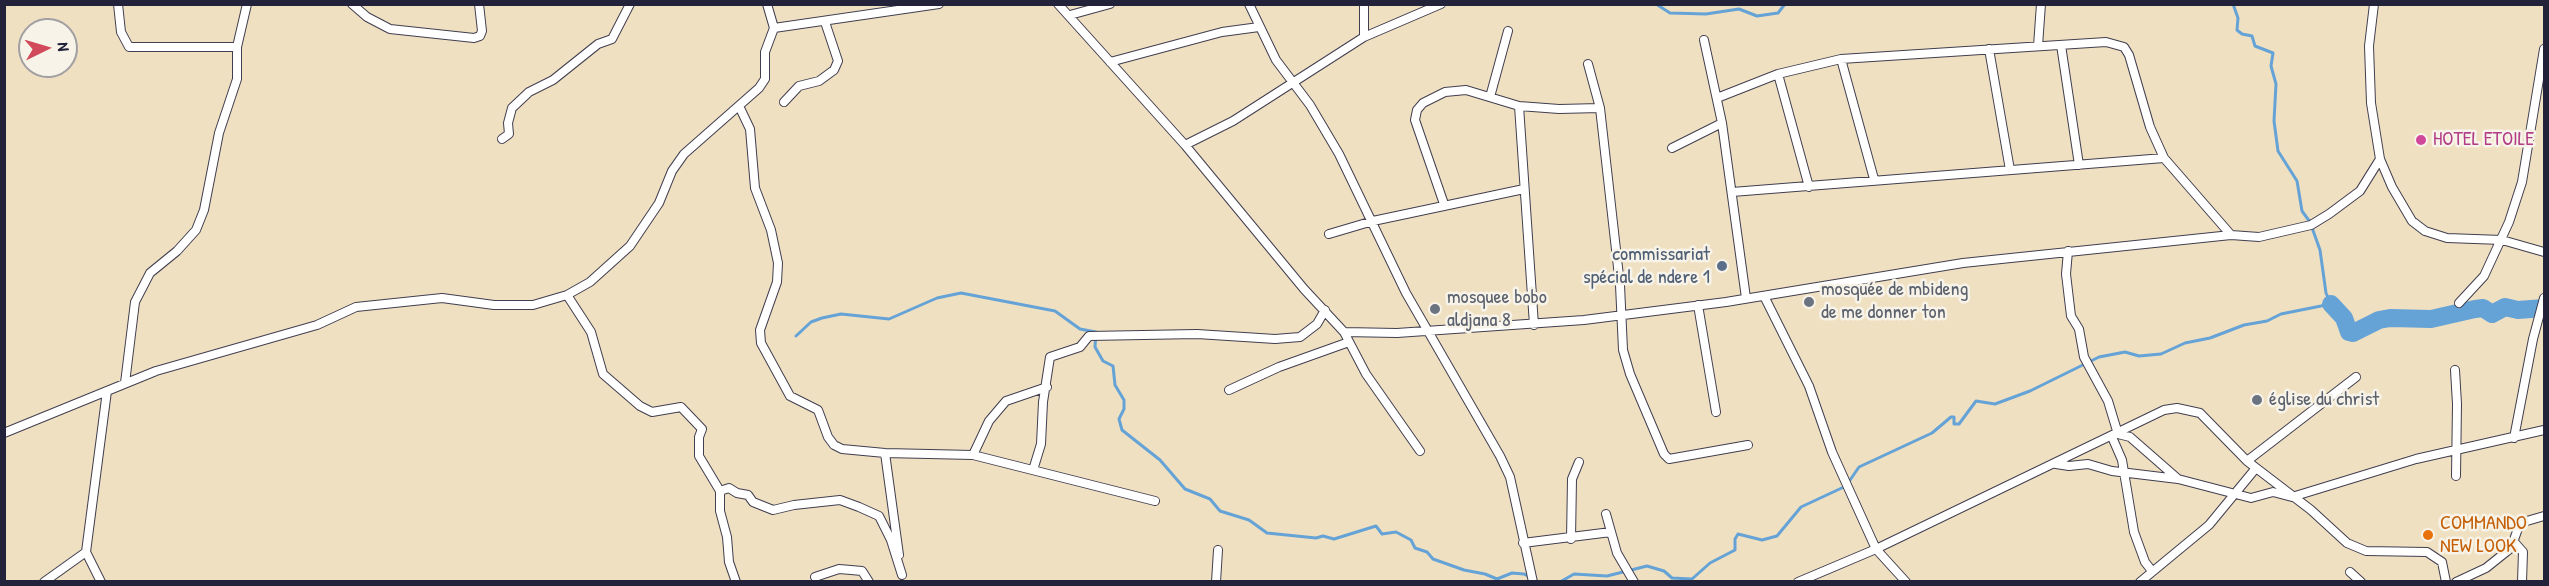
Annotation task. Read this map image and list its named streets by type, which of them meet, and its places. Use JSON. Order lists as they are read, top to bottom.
{
  "places": [
    "HOTEL ETOILE",
    "commissariat spécial de ndere 1",
    "mosquée de mbideng de me donner ton",
    "mosquee bobo aldjana 8",
    "église du christ",
    "COMMANDO NEW LOOK"
  ],
  "north": "right"
}
